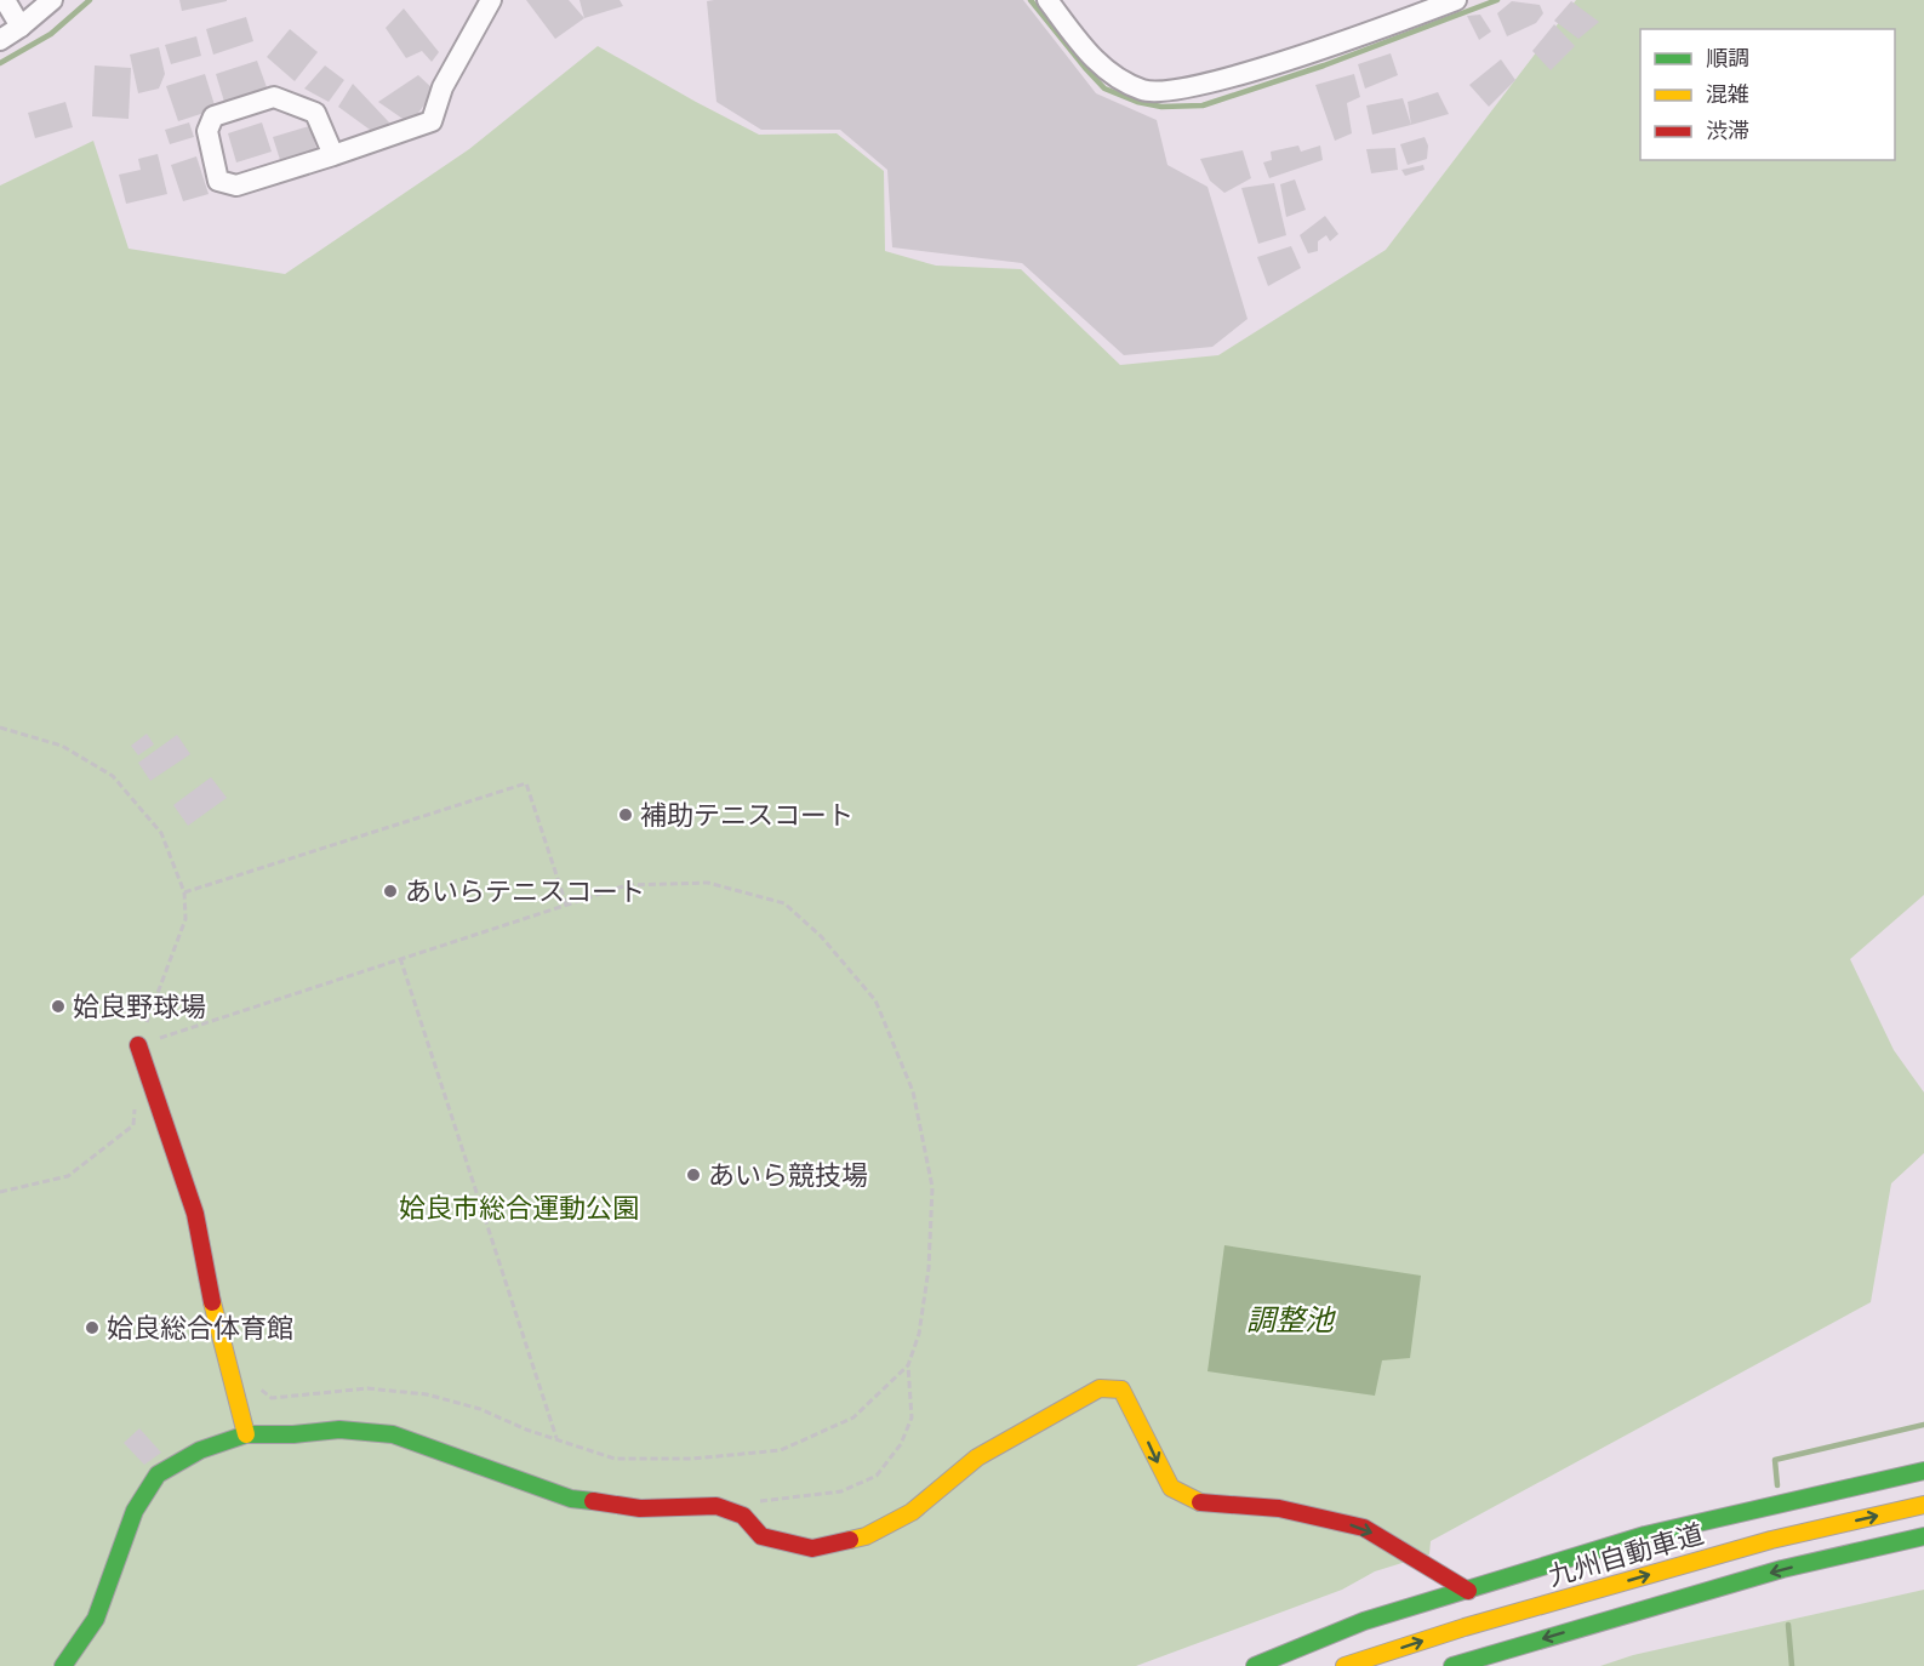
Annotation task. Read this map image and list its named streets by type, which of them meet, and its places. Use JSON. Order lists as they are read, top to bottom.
{
  "streets": {
    "main road": ["九州自動車道"]
  },
  "water": ["調整池"],
  "parks": ["姶良市総合運動公園"],
  "places": [
    "補助テニスコート",
    "あいらテニスコート",
    "姶良野球場",
    "あいら競技場",
    "姶良総合体育館"
  ],
  "legend": ["順調", "混雑", "渋滞"]
}
